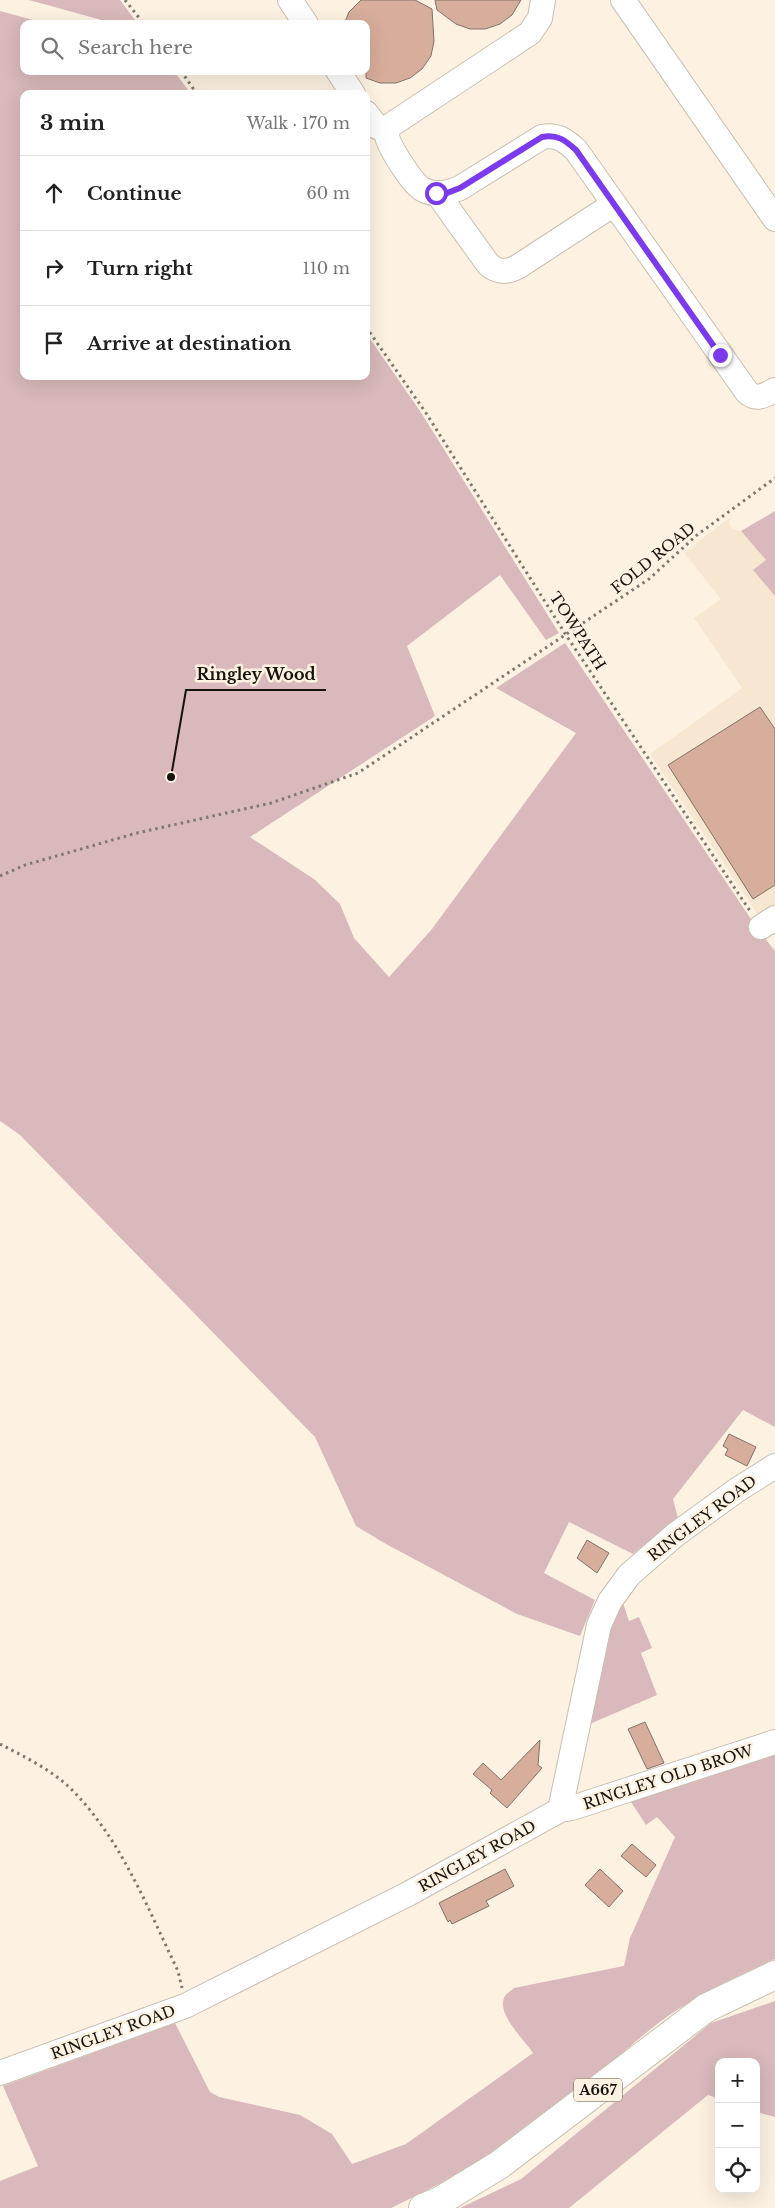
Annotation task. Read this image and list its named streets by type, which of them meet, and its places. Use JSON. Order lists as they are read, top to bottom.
{
  "streets": {
    "main road": ["A667"],
    "street": ["RINGLEY ROAD", "RINGLEY OLD BROW"],
    "path": ["FOLD ROAD", "TOWPATH"]
  },
  "crossings": [
    ["FOLD ROAD", "TOWPATH"],
    ["RINGLEY ROAD", "RINGLEY OLD BROW"]
  ],
  "places": ["Ringley Wood"],
  "page": {
    "search": "Search here",
    "heading": ["3 min", "Walk · 170 m"],
    "list": [
      ["Continue", "60 m"],
      ["Turn right", "110 m"],
      "Arrive at destination"
    ],
    "map_buttons": ["+", "−"]
  }
}
